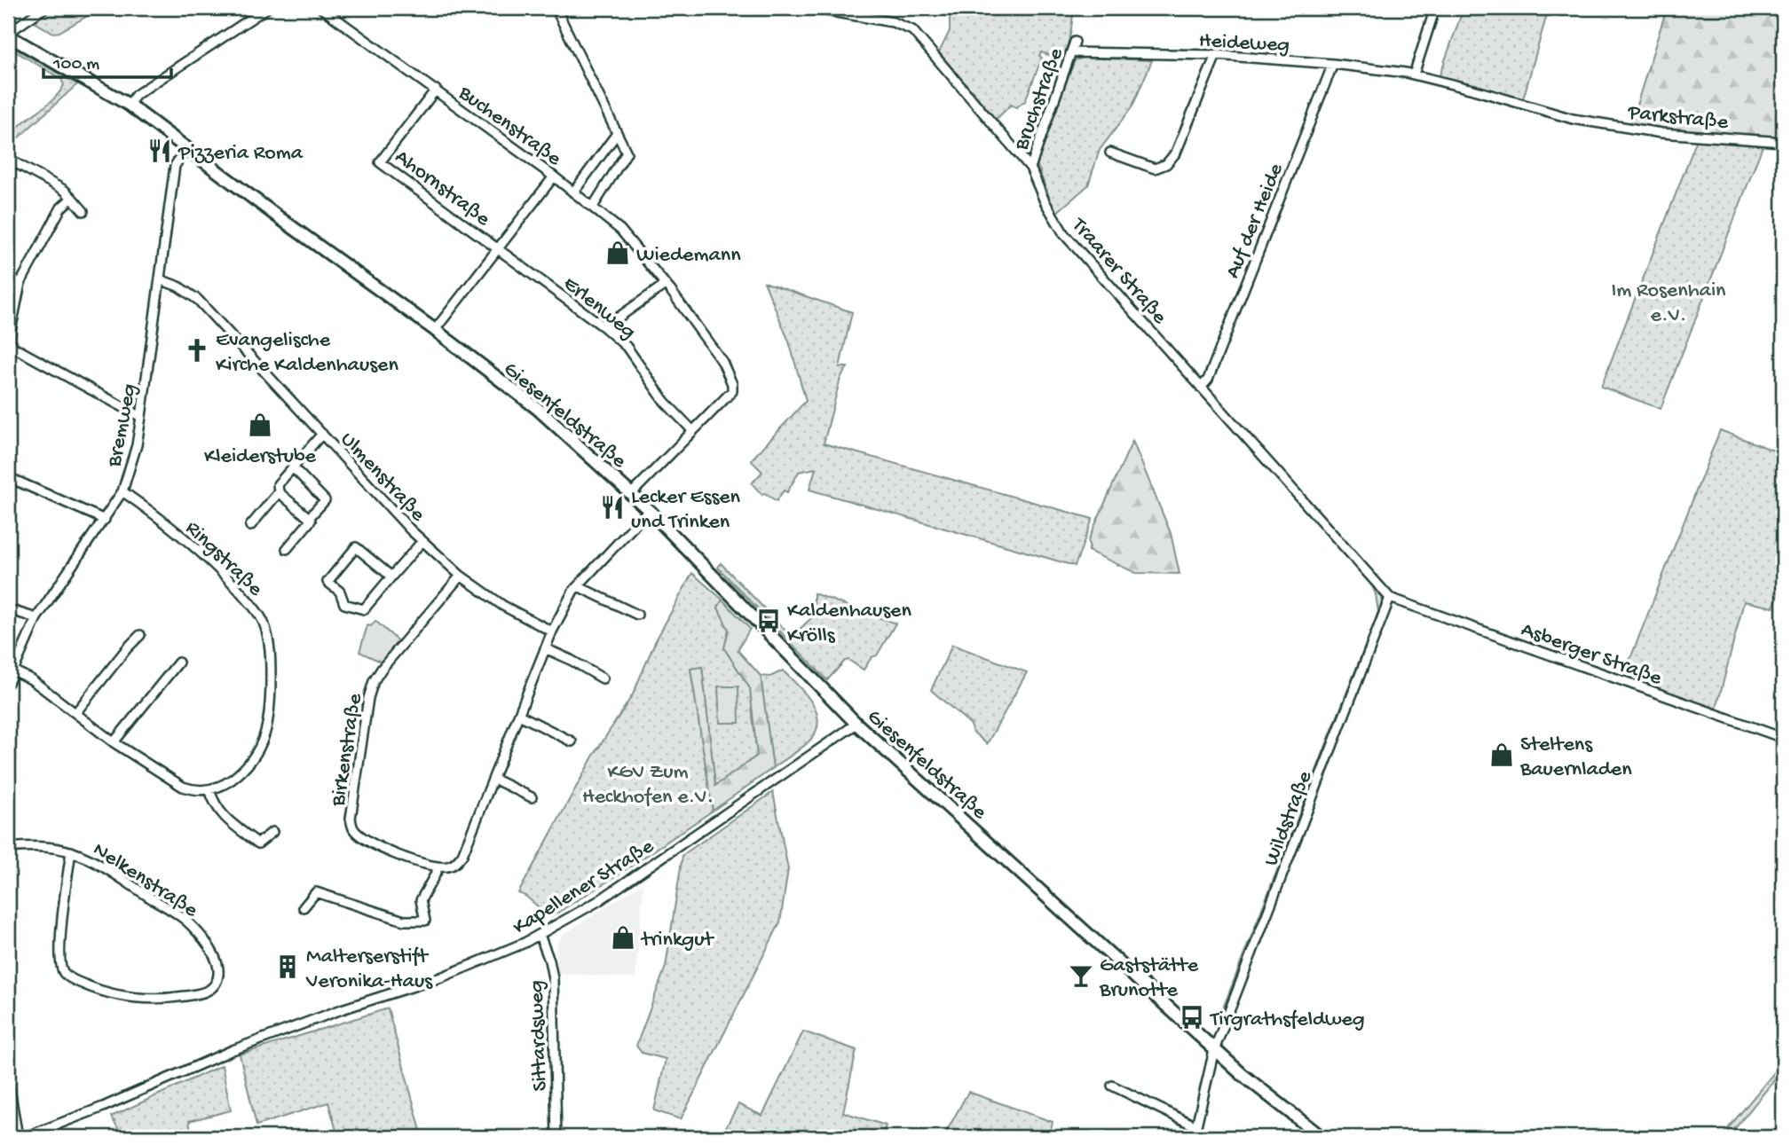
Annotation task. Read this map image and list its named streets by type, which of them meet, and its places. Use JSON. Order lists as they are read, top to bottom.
{
  "streets": {
    "main road": ["Giesenfeldstraße"],
    "street": [
      "Heideweg",
      "Bruchstraße",
      "Parkstraße",
      "Buchenstraße",
      "Ahornstraße",
      "Auf der Heide",
      "Traarer Straße",
      "Erlenweg",
      "Bremweg",
      "Ulmenstraße",
      "Ringstraße",
      "Asberger Straße",
      "Birkenstraße",
      "Wildstraße",
      "Nelkenstraße",
      "Kapellener Straße",
      "Sittardsweg"
    ]
  },
  "crossings": [
    ["Heideweg", "Bruchstraße"],
    ["Heideweg", "Parkstraße"],
    ["Heideweg", "Auf der Heide"],
    ["Bruchstraße", "Traarer Straße"],
    ["Buchenstraße", "Ahornstraße"],
    ["Buchenstraße", "Erlenweg"],
    ["Buchenstraße", "Giesenfeldstraße"],
    ["Ahornstraße", "Erlenweg"],
    ["Auf der Heide", "Traarer Straße"],
    ["Traarer Straße", "Asberger Straße"],
    ["Traarer Straße", "Wildstraße"],
    ["Giesenfeldstraße", "Bremweg"],
    ["Giesenfeldstraße", "Wildstraße"],
    ["Giesenfeldstraße", "Kapellener Straße"],
    ["Bremweg", "Ulmenstraße"],
    ["Bremweg", "Ringstraße"],
    ["Ulmenstraße", "Birkenstraße"],
    ["Asberger Straße", "Wildstraße"],
    ["Kapellener Straße", "Sittardsweg"]
  ],
  "parks": ["Im Rosenhain e.V.", "KGV Zum Heckhofen e.V."],
  "places": {
    "restaurant": ["Pizzeria Roma", "Lecker Essen und Trinken"],
    "shop": [
      "Wiedemann",
      "Kleiderstube",
      "Steltens Bauernladen",
      "trinkgut"
    ],
    "church": ["Evangelische Kirche Kaldenhausen"],
    "bus stop": ["Kaldenhausen Krölls", "Tirgrathsfeldweg"],
    "building": ["Malterserstift Veronika-Haus"],
    "bar": ["Gaststätte Brunotte"]
  },
  "scale_bar": "100 m"
}
